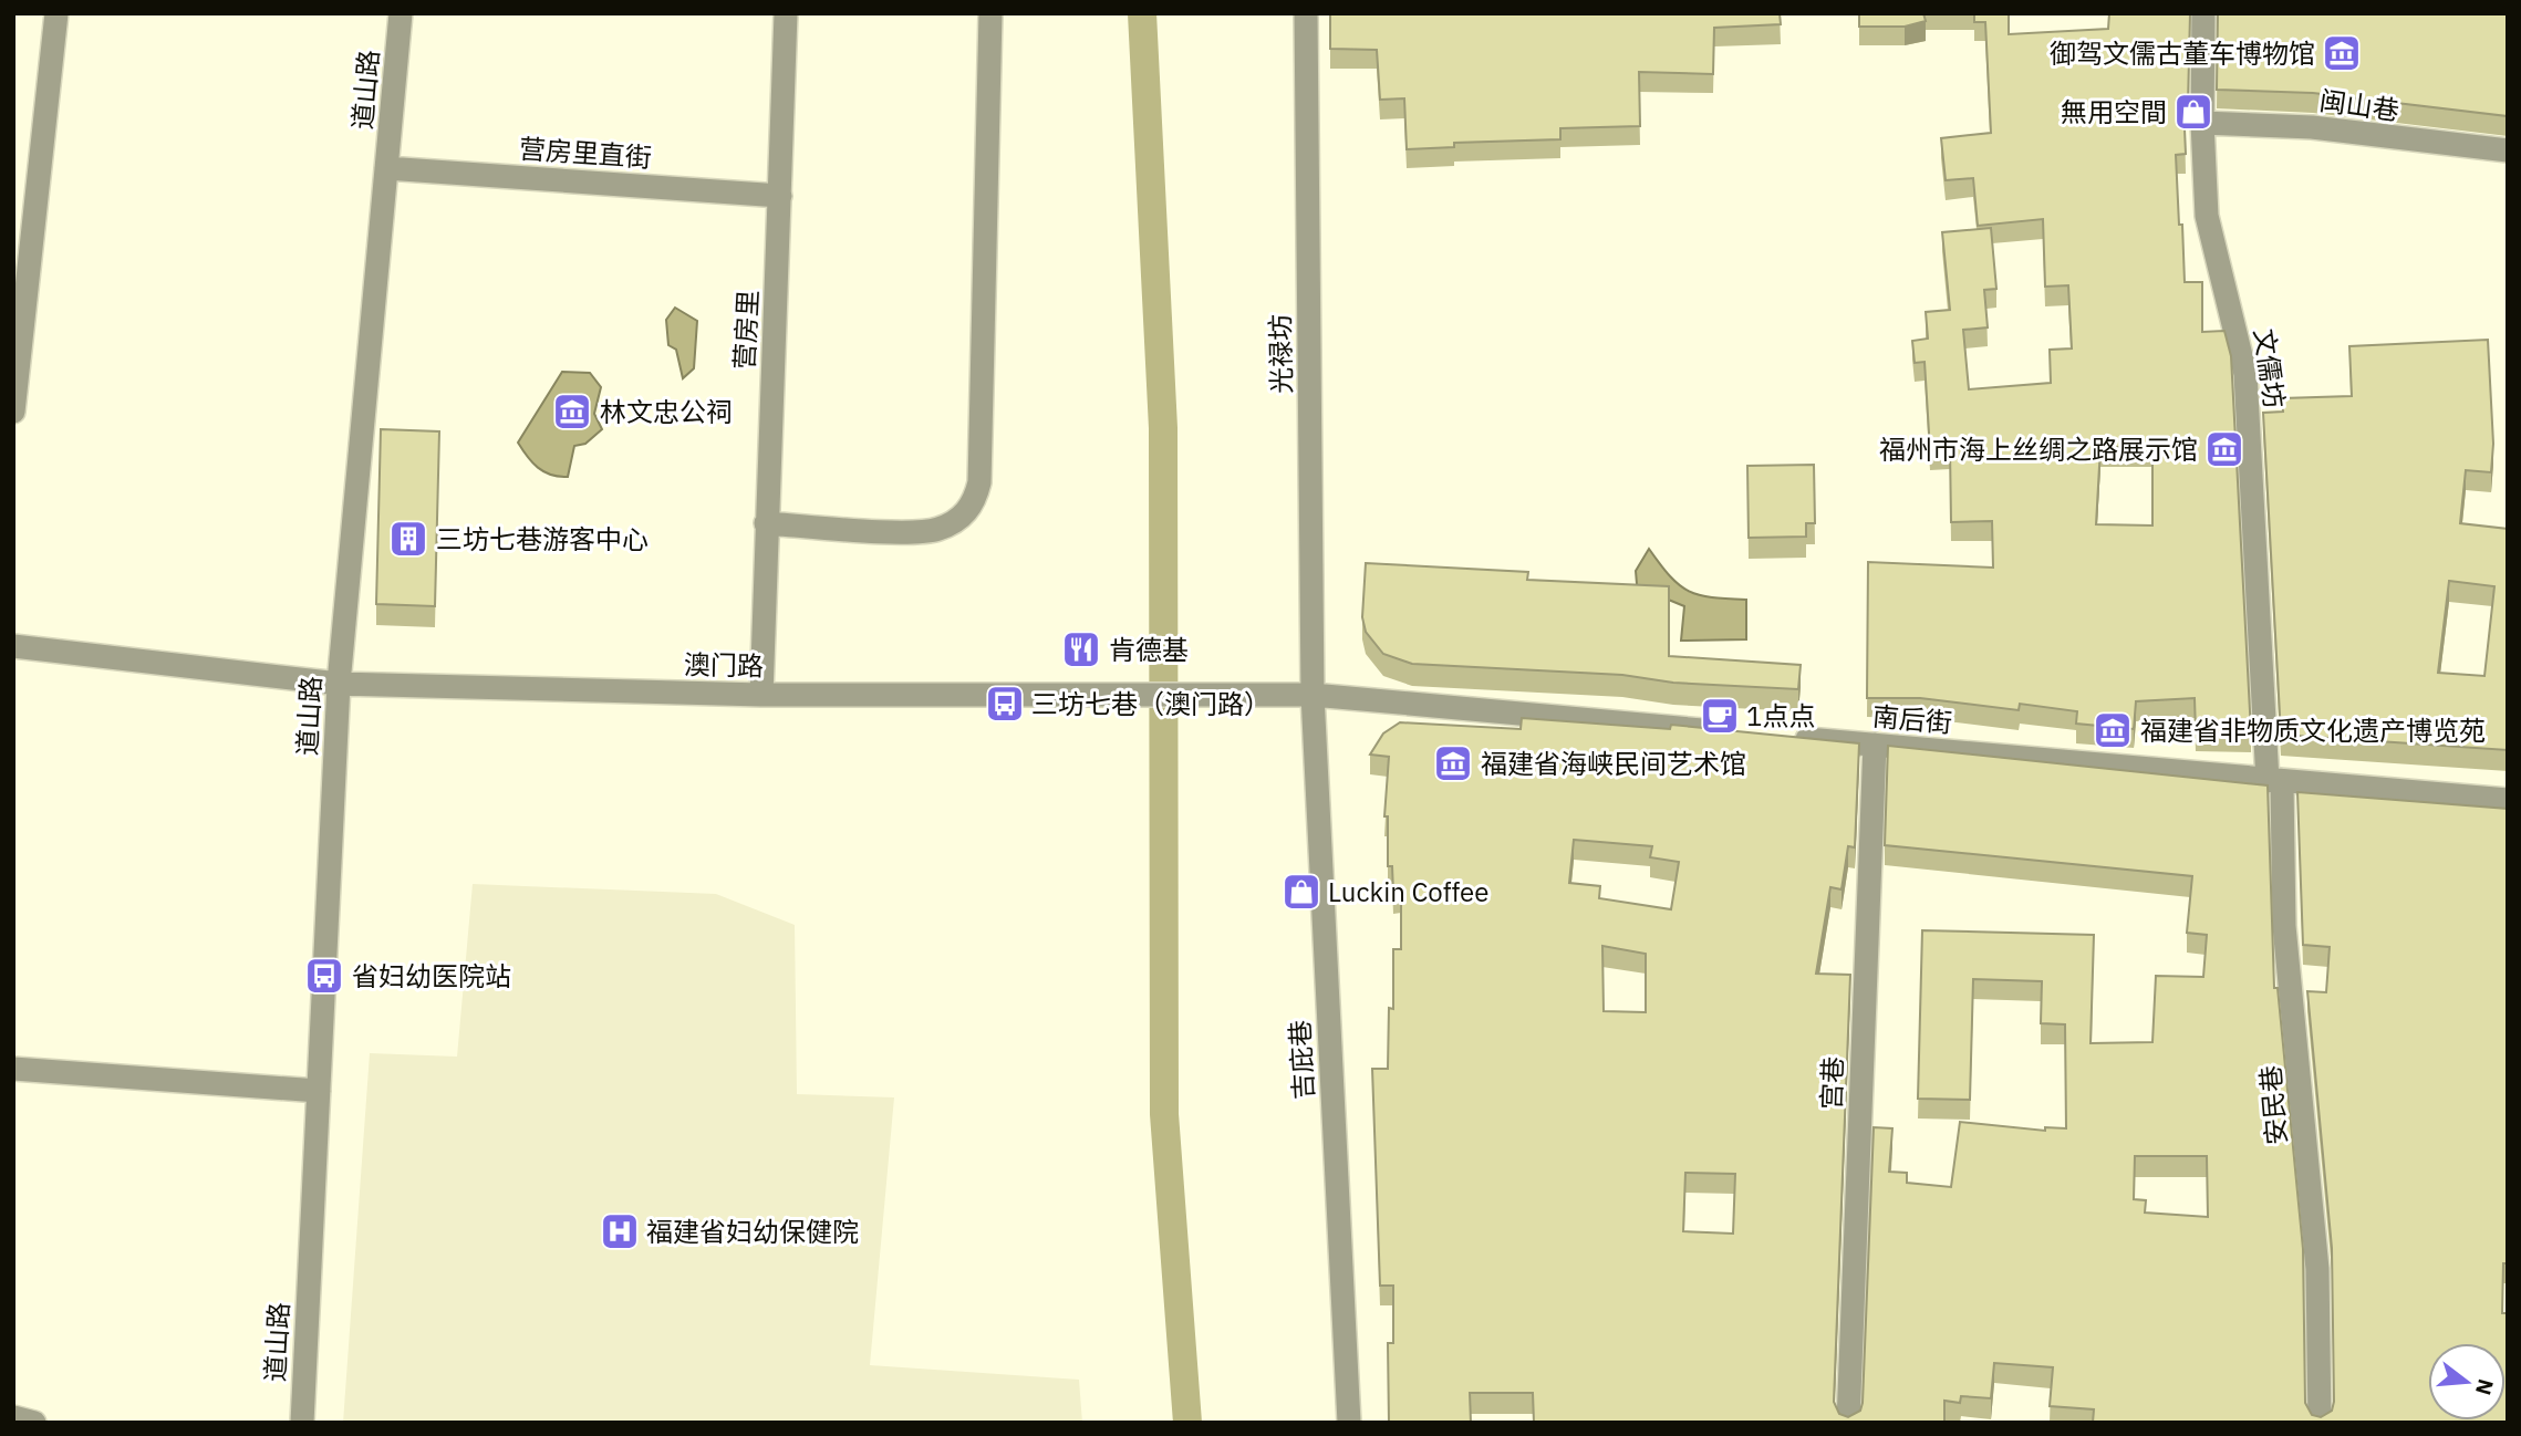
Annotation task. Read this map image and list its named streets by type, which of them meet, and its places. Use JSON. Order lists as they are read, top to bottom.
{
  "streets": {
    "street": [
      "道山路",
      "闽山巷",
      "营房里直街",
      "营房里",
      "光禄坊",
      "文儒坊",
      "澳门路",
      "南后街",
      "吉庇巷",
      "宫巷",
      "安民巷"
    ]
  },
  "crossings": [
    ["道山路", "营房里直街"],
    ["道山路", "澳门路"],
    ["闽山巷", "文儒坊"],
    ["营房里直街", "营房里"],
    ["营房里", "澳门路"],
    ["光禄坊", "澳门路"],
    ["光禄坊", "吉庇巷"],
    ["文儒坊", "南后街"],
    ["文儒坊", "安民巷"],
    ["澳门路", "吉庇巷"],
    ["南后街", "宫巷"],
    ["南后街", "安民巷"]
  ],
  "places": {
    "museum": [
      "御驾文儒古董车博物馆",
      "林文忠公祠",
      "福州市海上丝绸之路展示馆",
      "福建省非物质文化遗产博览苑",
      "福建省海峡民间艺术馆"
    ],
    "shop": ["無用空間", "Luckin Coffee"],
    "building": ["三坊七巷游客中心"],
    "restaurant": ["肯德基"],
    "bus stop": ["三坊七巷（澳门路）", "省妇幼医院站"],
    "cafe": ["1点点"],
    "hospital": ["福建省妇幼保健院"]
  },
  "north": "right"
}
